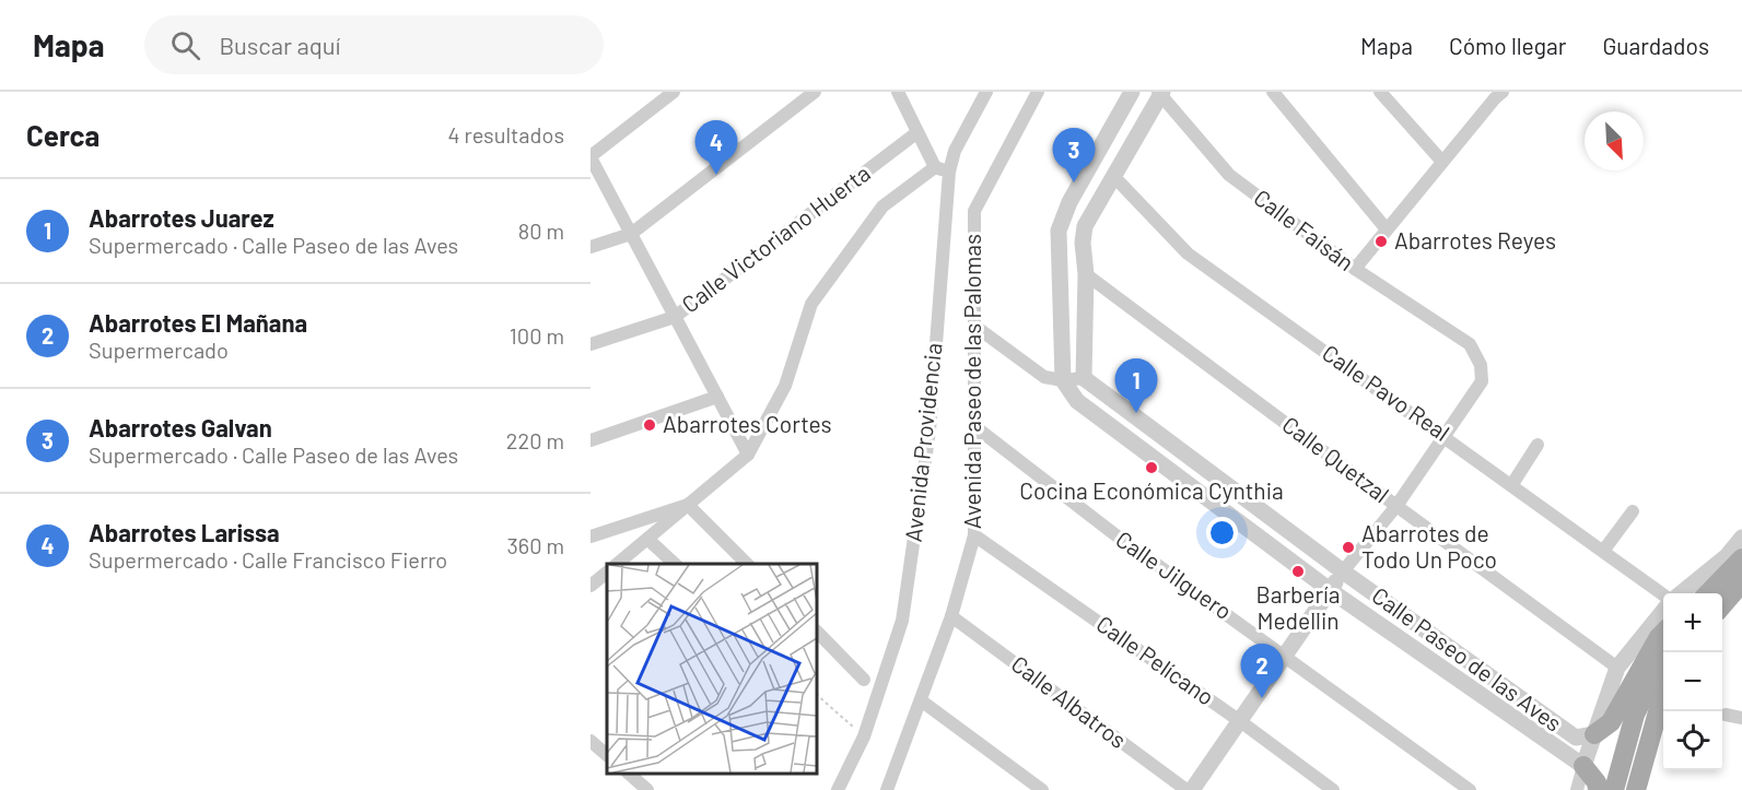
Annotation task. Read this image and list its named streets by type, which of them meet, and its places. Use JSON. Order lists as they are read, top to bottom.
{
  "streets": {
    "street": [
      "Calle Faisán",
      "Calle Victoriano Huerta",
      "Avenida Paseo de las Palomas",
      "Calle Pavo Real",
      "Avenida Providencia",
      "Calle Quetzal",
      "Calle Jilguero",
      "Calle Paseo de las Aves",
      "Calle Pelícano",
      "Calle Albatros"
    ]
  },
  "crossings": [
    ["Calle Faisán", "Calle Pavo Real"],
    ["Avenida Paseo de las Palomas", "Calle Jilguero"],
    ["Avenida Paseo de las Palomas", "Calle Paseo de las Aves"],
    ["Avenida Paseo de las Palomas", "Calle Pelícano"],
    ["Avenida Paseo de las Palomas", "Calle Albatros"]
  ],
  "places": [
    "Abarrotes Reyes",
    "Abarrotes Cortes",
    "Cocina Económica Cynthia",
    "Abarrotes de Todo Un Poco",
    "Barbería Medellin"
  ],
  "north": "bottom right",
  "page": {
    "header": "Mapa",
    "search": "Buscar aquí",
    "nav": ["Mapa", "Cómo llegar", "Guardados"],
    "heading": ["Cerca", "4 resultados"],
    "pins": [
      "4",
      "3",
      "1",
      "2"
    ],
    "list": [
      {
        "mark": "1",
        "name": "Abarrotes Juarez",
        "note": "Supermercado · Calle Paseo de las Aves",
        "value": "80 m"
      },
      {
        "mark": "2",
        "name": "Abarrotes El Mañana",
        "note": "Supermercado",
        "value": "100 m"
      },
      {
        "mark": "3",
        "name": "Abarrotes Galvan",
        "note": "Supermercado · Calle Paseo de las Aves",
        "value": "220 m"
      },
      {
        "mark": "4",
        "name": "Abarrotes Larissa",
        "note": "Supermercado · Calle Francisco Fierro",
        "value": "360 m"
      }
    ],
    "map_buttons": ["+", "−"]
  }
}
